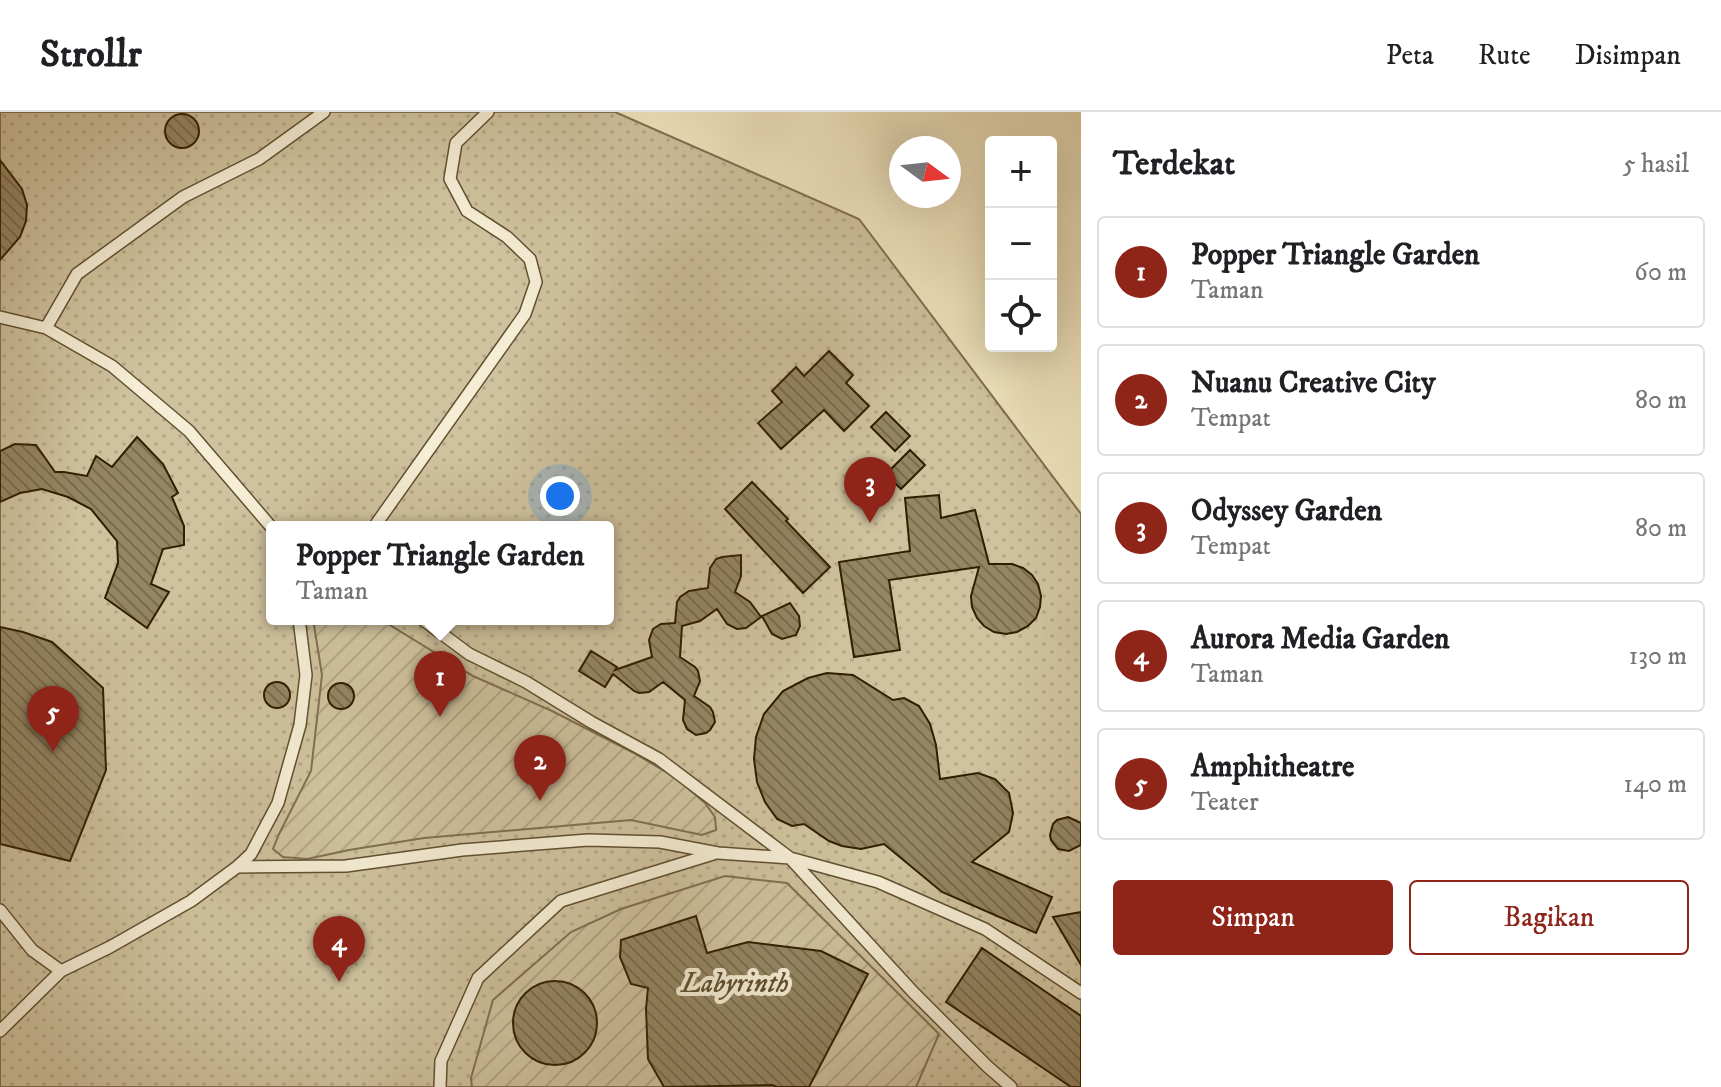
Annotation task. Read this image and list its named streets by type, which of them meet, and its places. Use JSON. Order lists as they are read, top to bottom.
{
  "parks": ["Labyrinth"],
  "north": "right",
  "page": {
    "header": "Strollr",
    "nav": ["Peta", "Rute", "Disimpan"],
    "heading": ["Terdekat", "5 hasil"],
    "map_buttons": ["+", "−"],
    "list": [
      {
        "mark": "1",
        "name": "Popper Triangle Garden",
        "note": "Taman",
        "value": "60 m"
      },
      {
        "mark": "2",
        "name": "Nuanu Creative City",
        "note": "Tempat",
        "value": "80 m"
      },
      {
        "mark": "3",
        "name": "Odyssey Garden",
        "note": "Tempat",
        "value": "80 m"
      },
      {
        "mark": "4",
        "name": "Aurora Media Garden",
        "note": "Taman",
        "value": "130 m"
      },
      {
        "mark": "5",
        "name": "Amphitheatre",
        "note": "Teater",
        "value": "140 m"
      }
    ],
    "pins": [
      "3",
      "1",
      "5",
      "2",
      "4"
    ],
    "popup": ["Popper Triangle Garden", "Taman"],
    "buttons": ["Simpan", "Bagikan"]
  }
}
